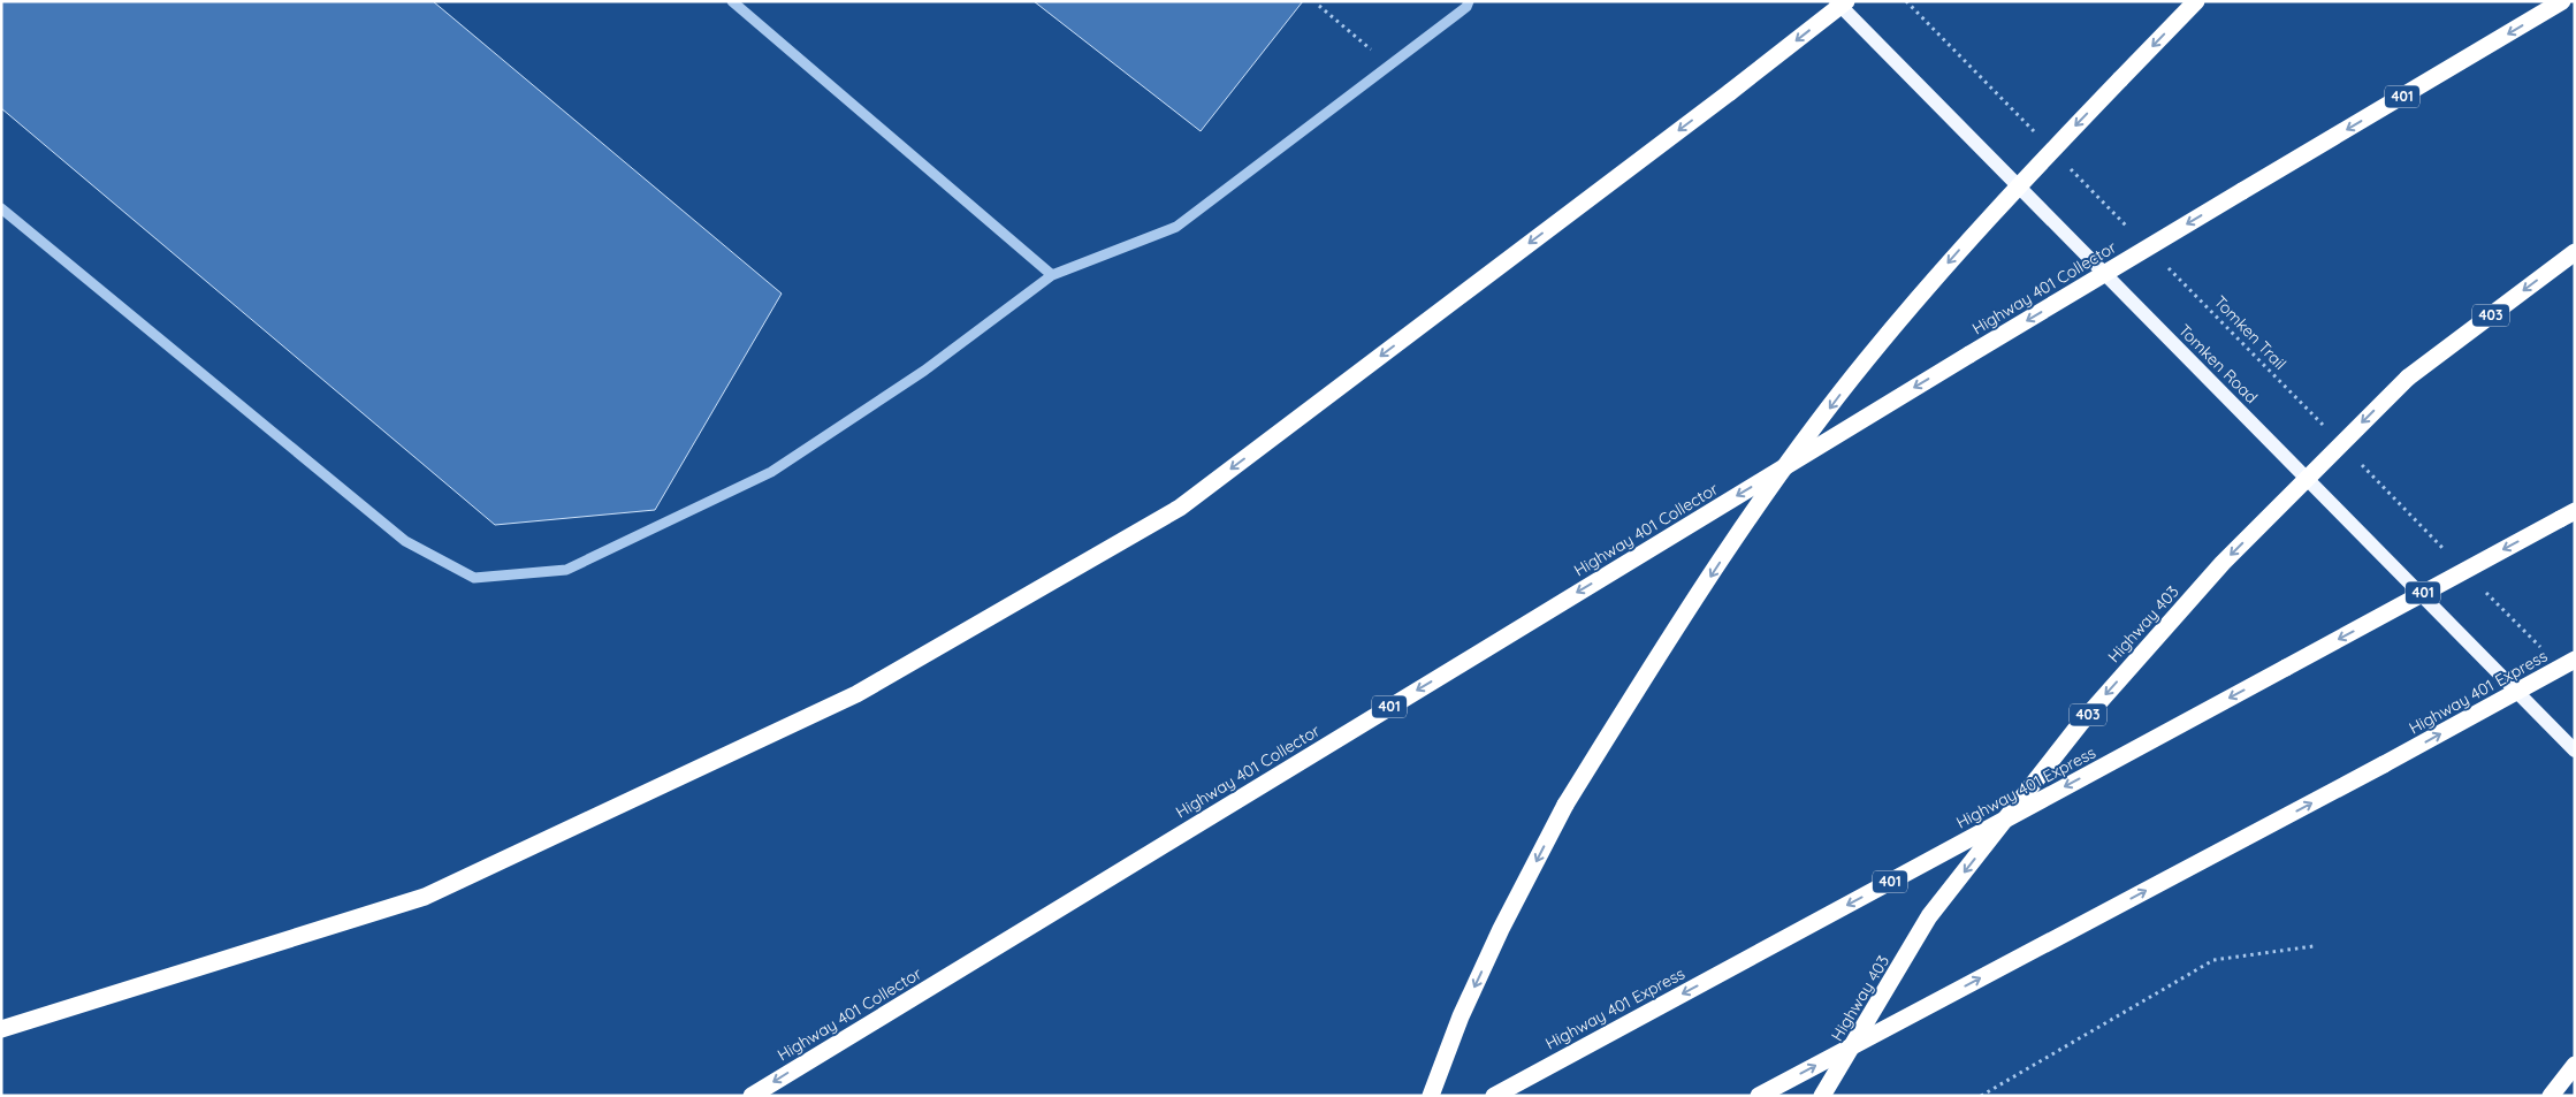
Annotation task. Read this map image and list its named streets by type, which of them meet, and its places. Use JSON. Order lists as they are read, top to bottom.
{
  "streets": {
    "highway": [
      "401",
      "Highway 401 Collector",
      "403",
      "Highway 403",
      "Highway 401 Express"
    ],
    "main road": ["Tomken Road"],
    "path": ["Tomken Trail"]
  },
  "one_way": ["Highway 403"]
}
